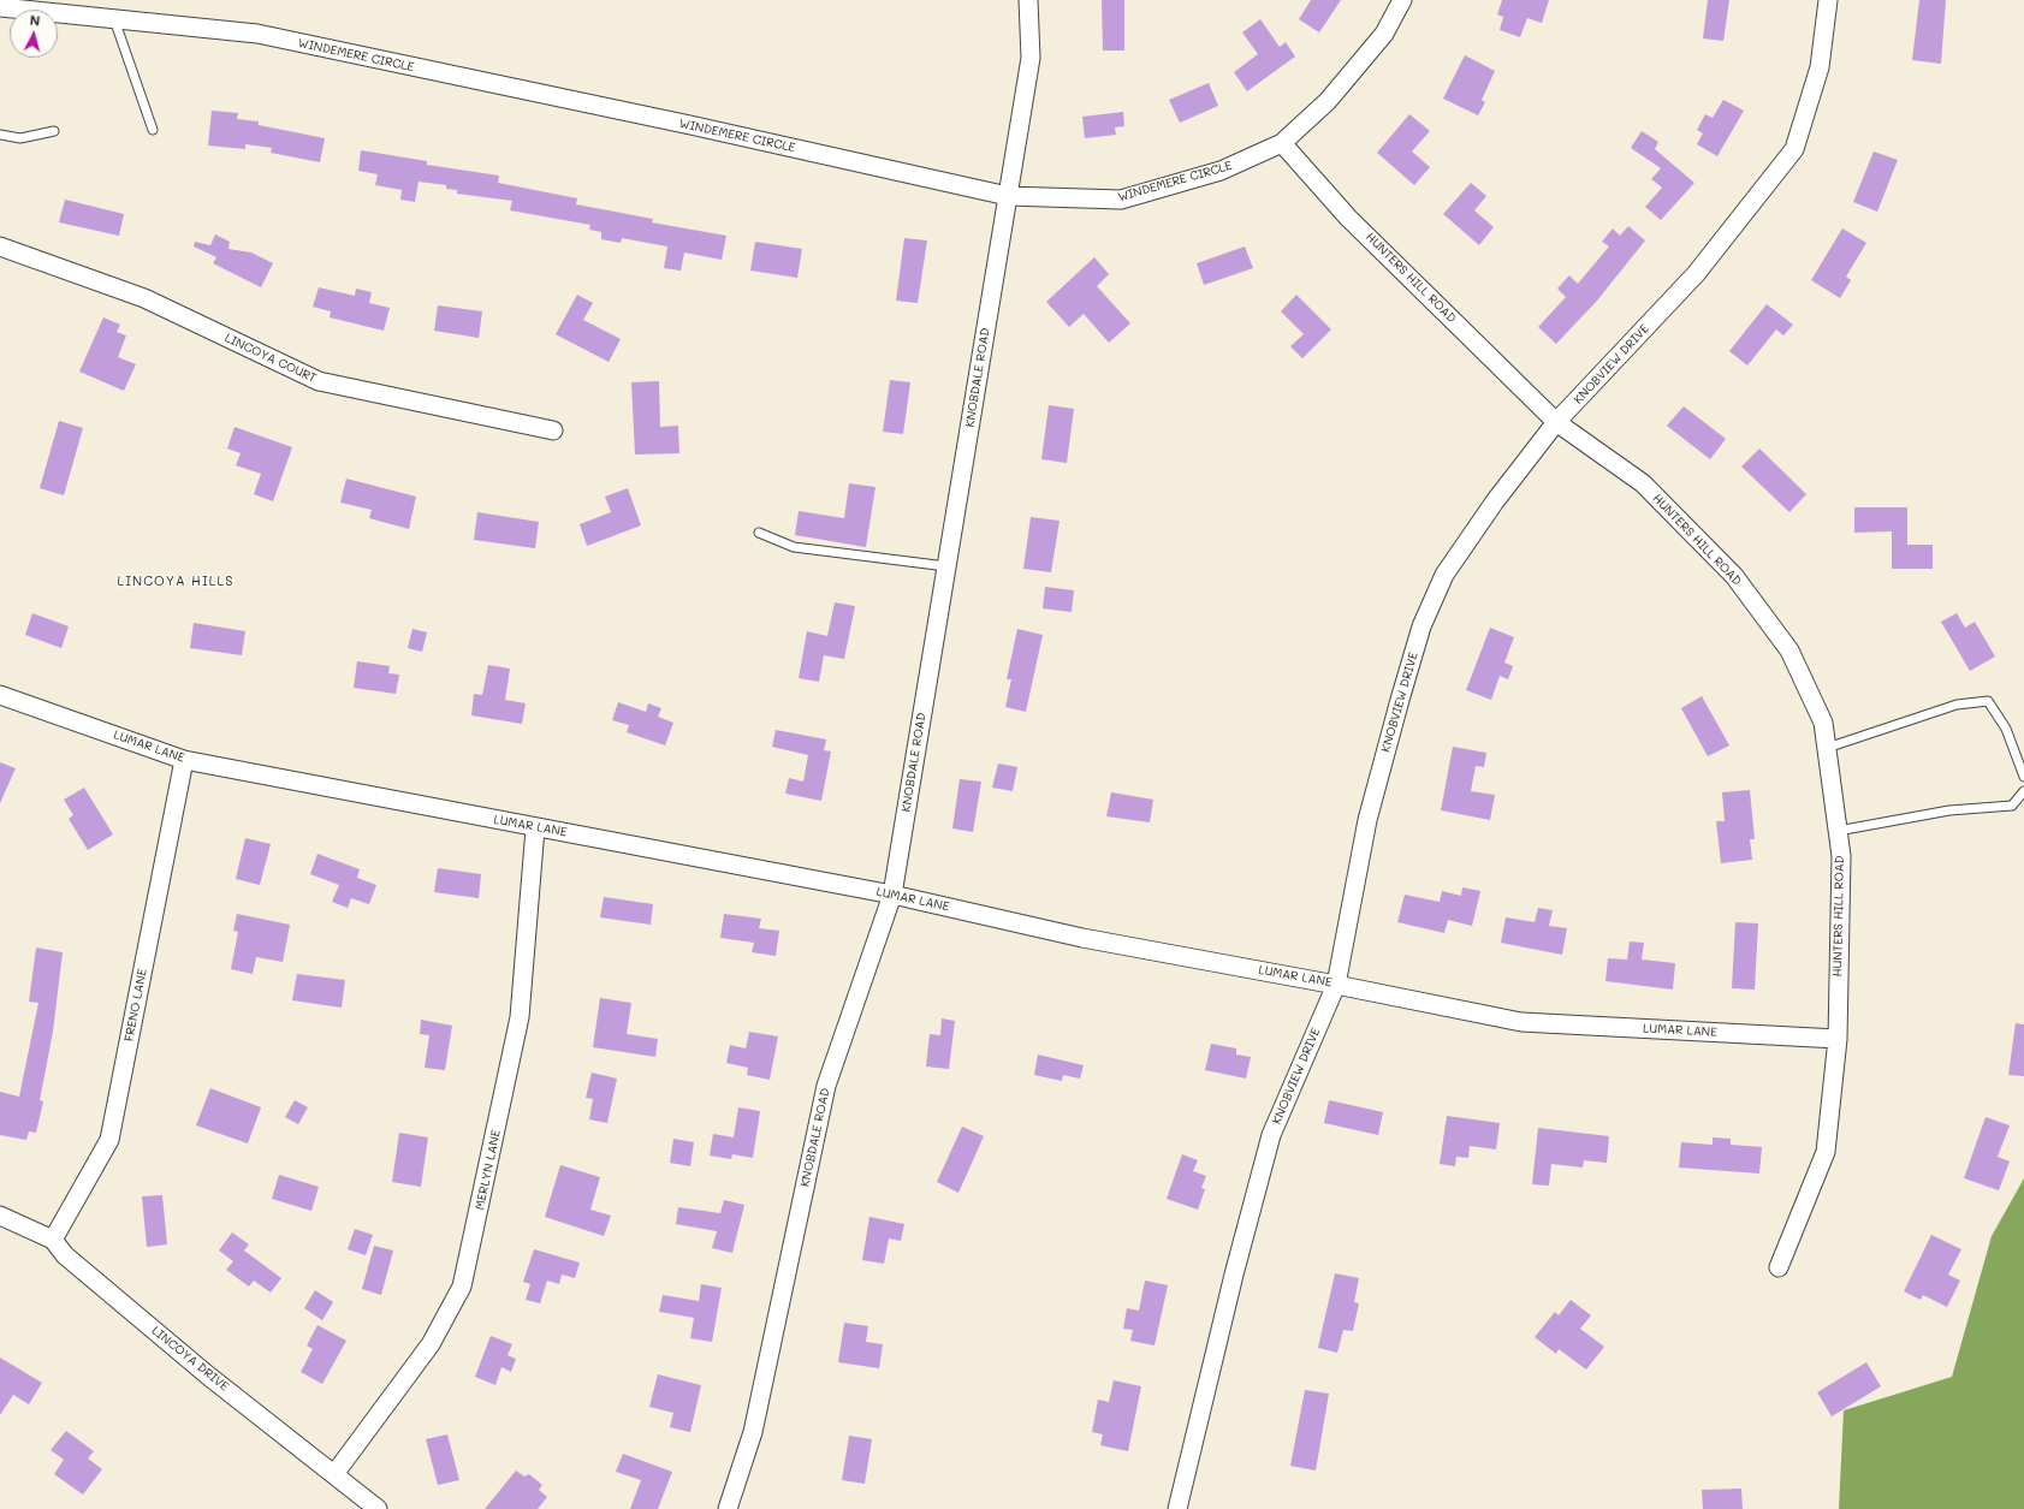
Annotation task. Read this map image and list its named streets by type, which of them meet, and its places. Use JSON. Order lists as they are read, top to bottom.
{
  "streets": {
    "street": [
      "WINDEMERE CIRCLE",
      "HUNTERS HILL ROAD",
      "LINCOYA COURT",
      "KNOBVIEW DRIVE",
      "KNOBDALE ROAD",
      "LUMAR LANE",
      "FRENO LANE",
      "MERLYN LANE",
      "LINCOYA DRIVE"
    ]
  },
  "crossings": [
    ["WINDEMERE CIRCLE", "HUNTERS HILL ROAD"],
    ["WINDEMERE CIRCLE", "KNOBDALE ROAD"],
    ["HUNTERS HILL ROAD", "KNOBVIEW DRIVE"],
    ["HUNTERS HILL ROAD", "LUMAR LANE"],
    ["KNOBVIEW DRIVE", "LUMAR LANE"],
    ["KNOBDALE ROAD", "LUMAR LANE"],
    ["LUMAR LANE", "FRENO LANE"],
    ["LUMAR LANE", "MERLYN LANE"],
    ["FRENO LANE", "LINCOYA DRIVE"],
    ["MERLYN LANE", "LINCOYA DRIVE"]
  ],
  "districts": ["LINCOYA HILLS"],
  "north": "top"
}
